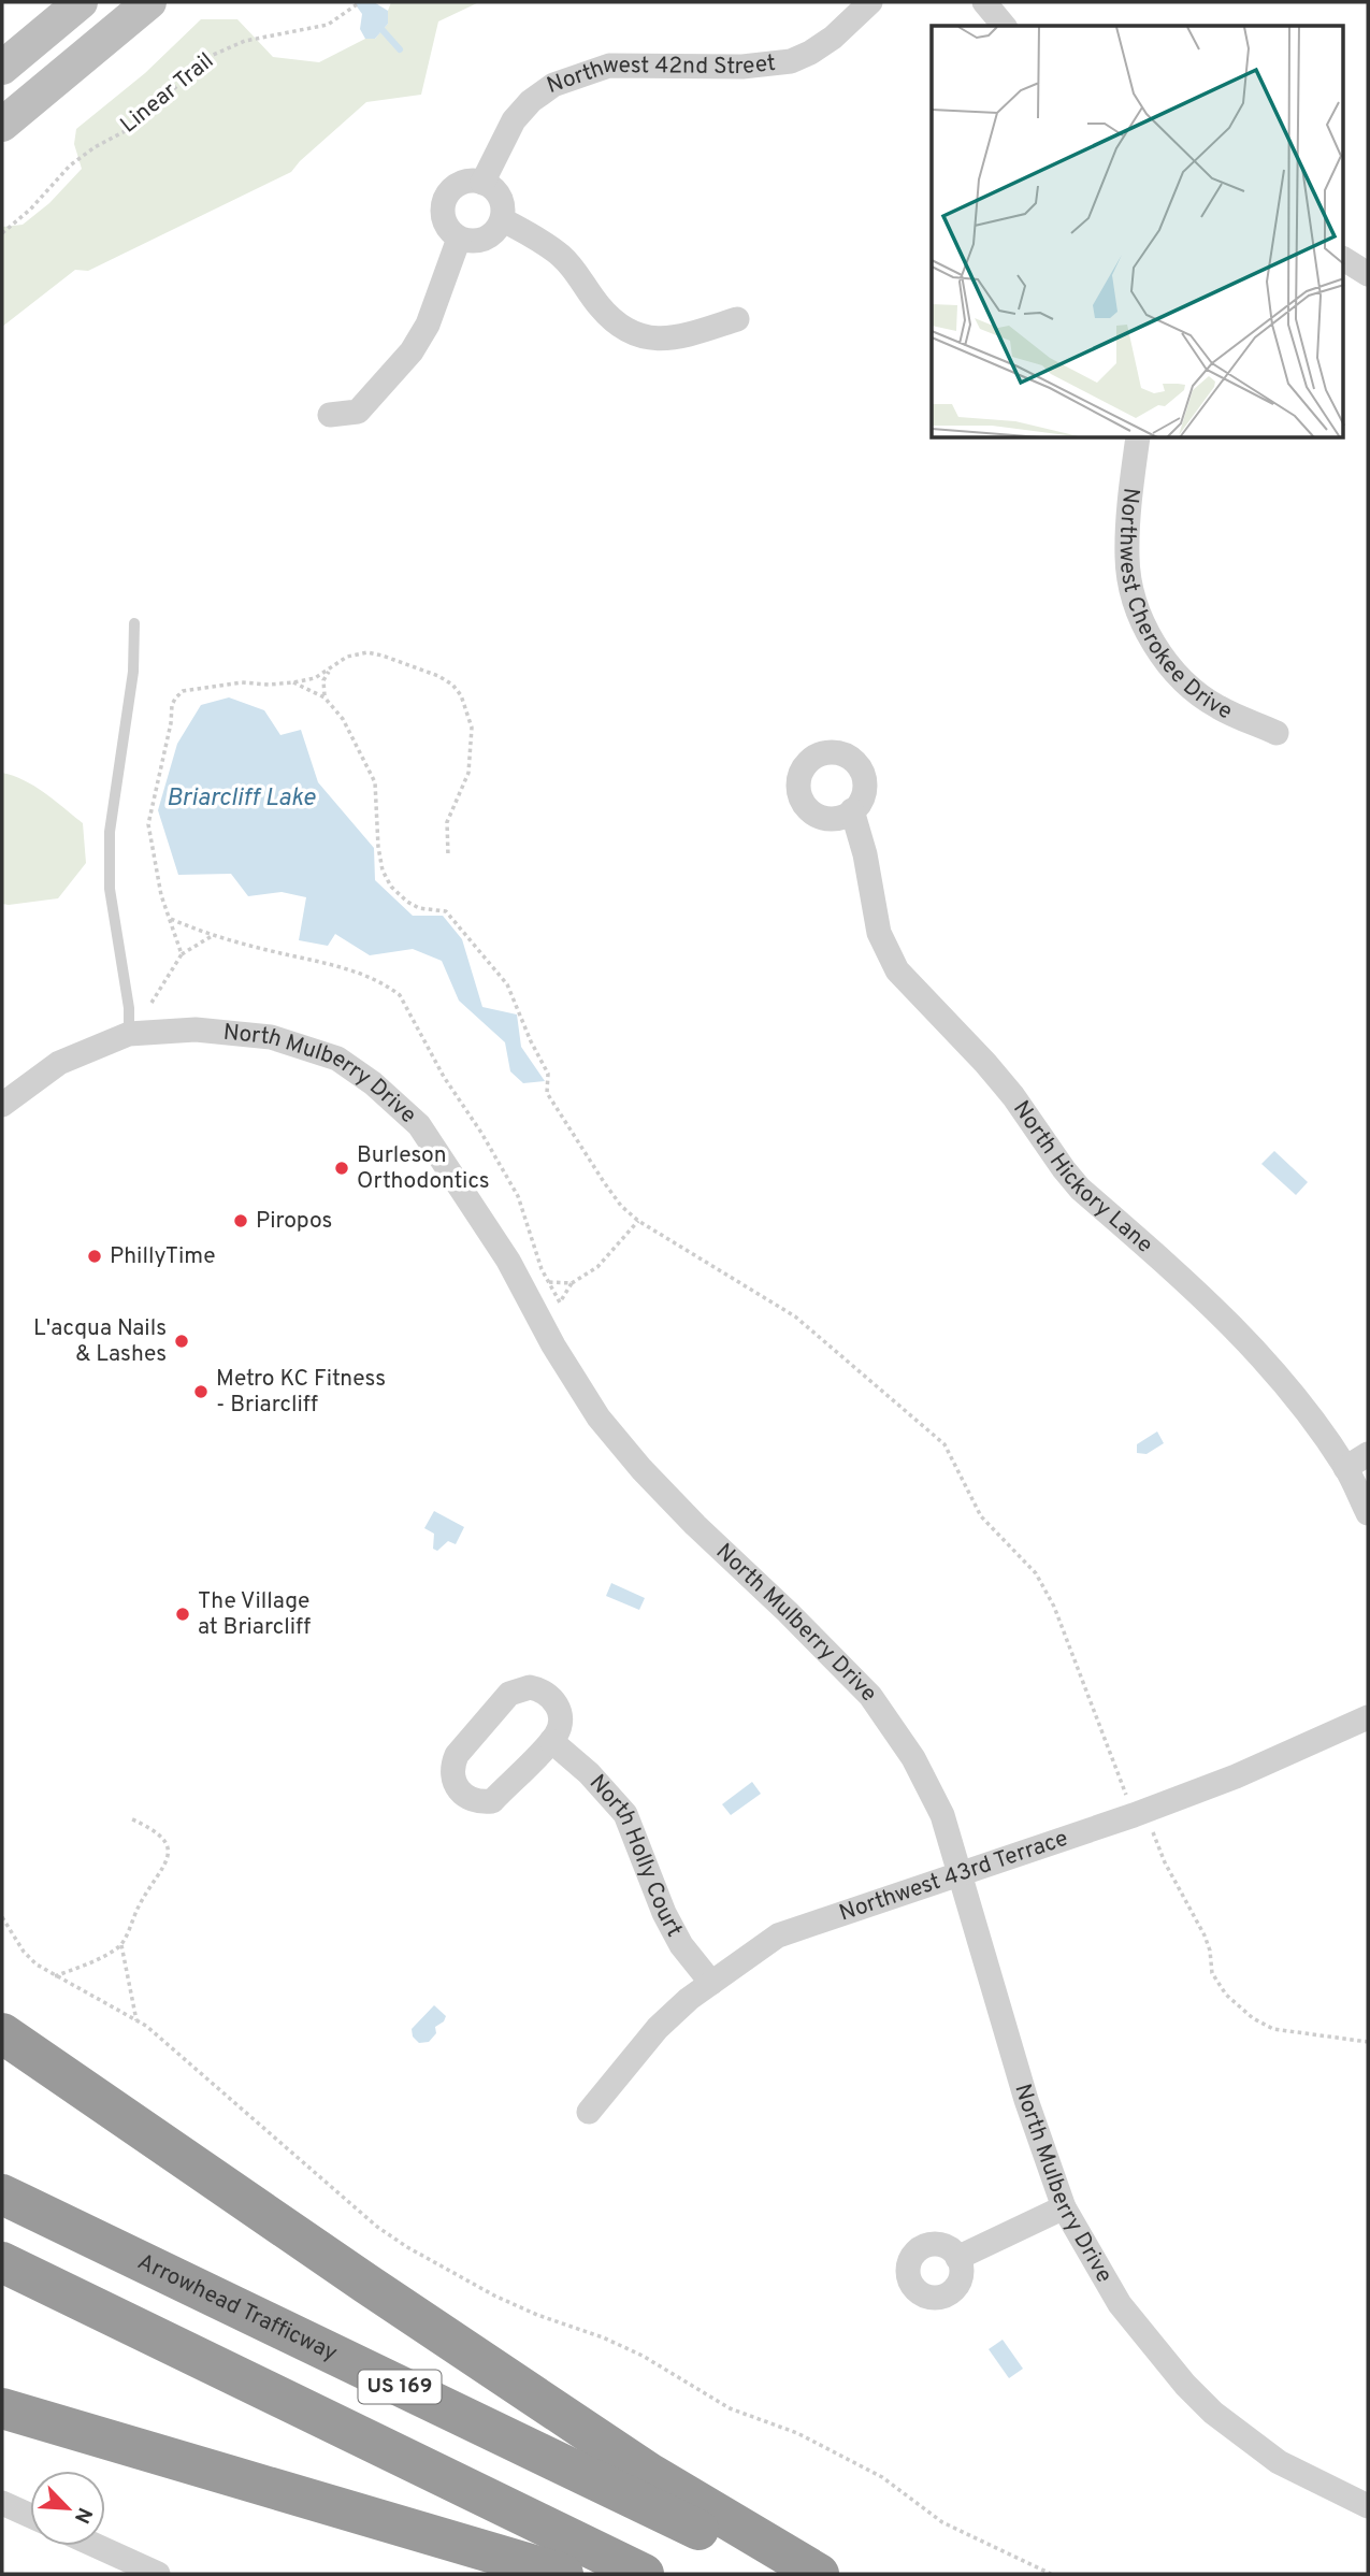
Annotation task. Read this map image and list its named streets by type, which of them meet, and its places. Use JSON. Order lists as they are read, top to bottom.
{
  "streets": {
    "highway": ["Arrowhead Trafficway", "US 169"],
    "street": [
      "Northwest 42nd Street",
      "Northwest Cherokee Drive",
      "North Mulberry Drive",
      "North Hickory Lane",
      "North Holly Court",
      "Northwest 43rd Terrace"
    ],
    "path": ["Linear Trail"]
  },
  "crossings": [
    ["North Mulberry Drive", "Northwest 43rd Terrace"],
    ["North Holly Court", "Northwest 43rd Terrace"]
  ],
  "water": ["Briarcliff Lake"],
  "places": [
    "Burleson Orthodontics",
    "Piropos",
    "PhillyTime",
    "L'acqua Nails & Lashes",
    "Metro KC Fitness - Briarcliff",
    "The Village at Briarcliff"
  ],
  "north": "bottom right"
}
